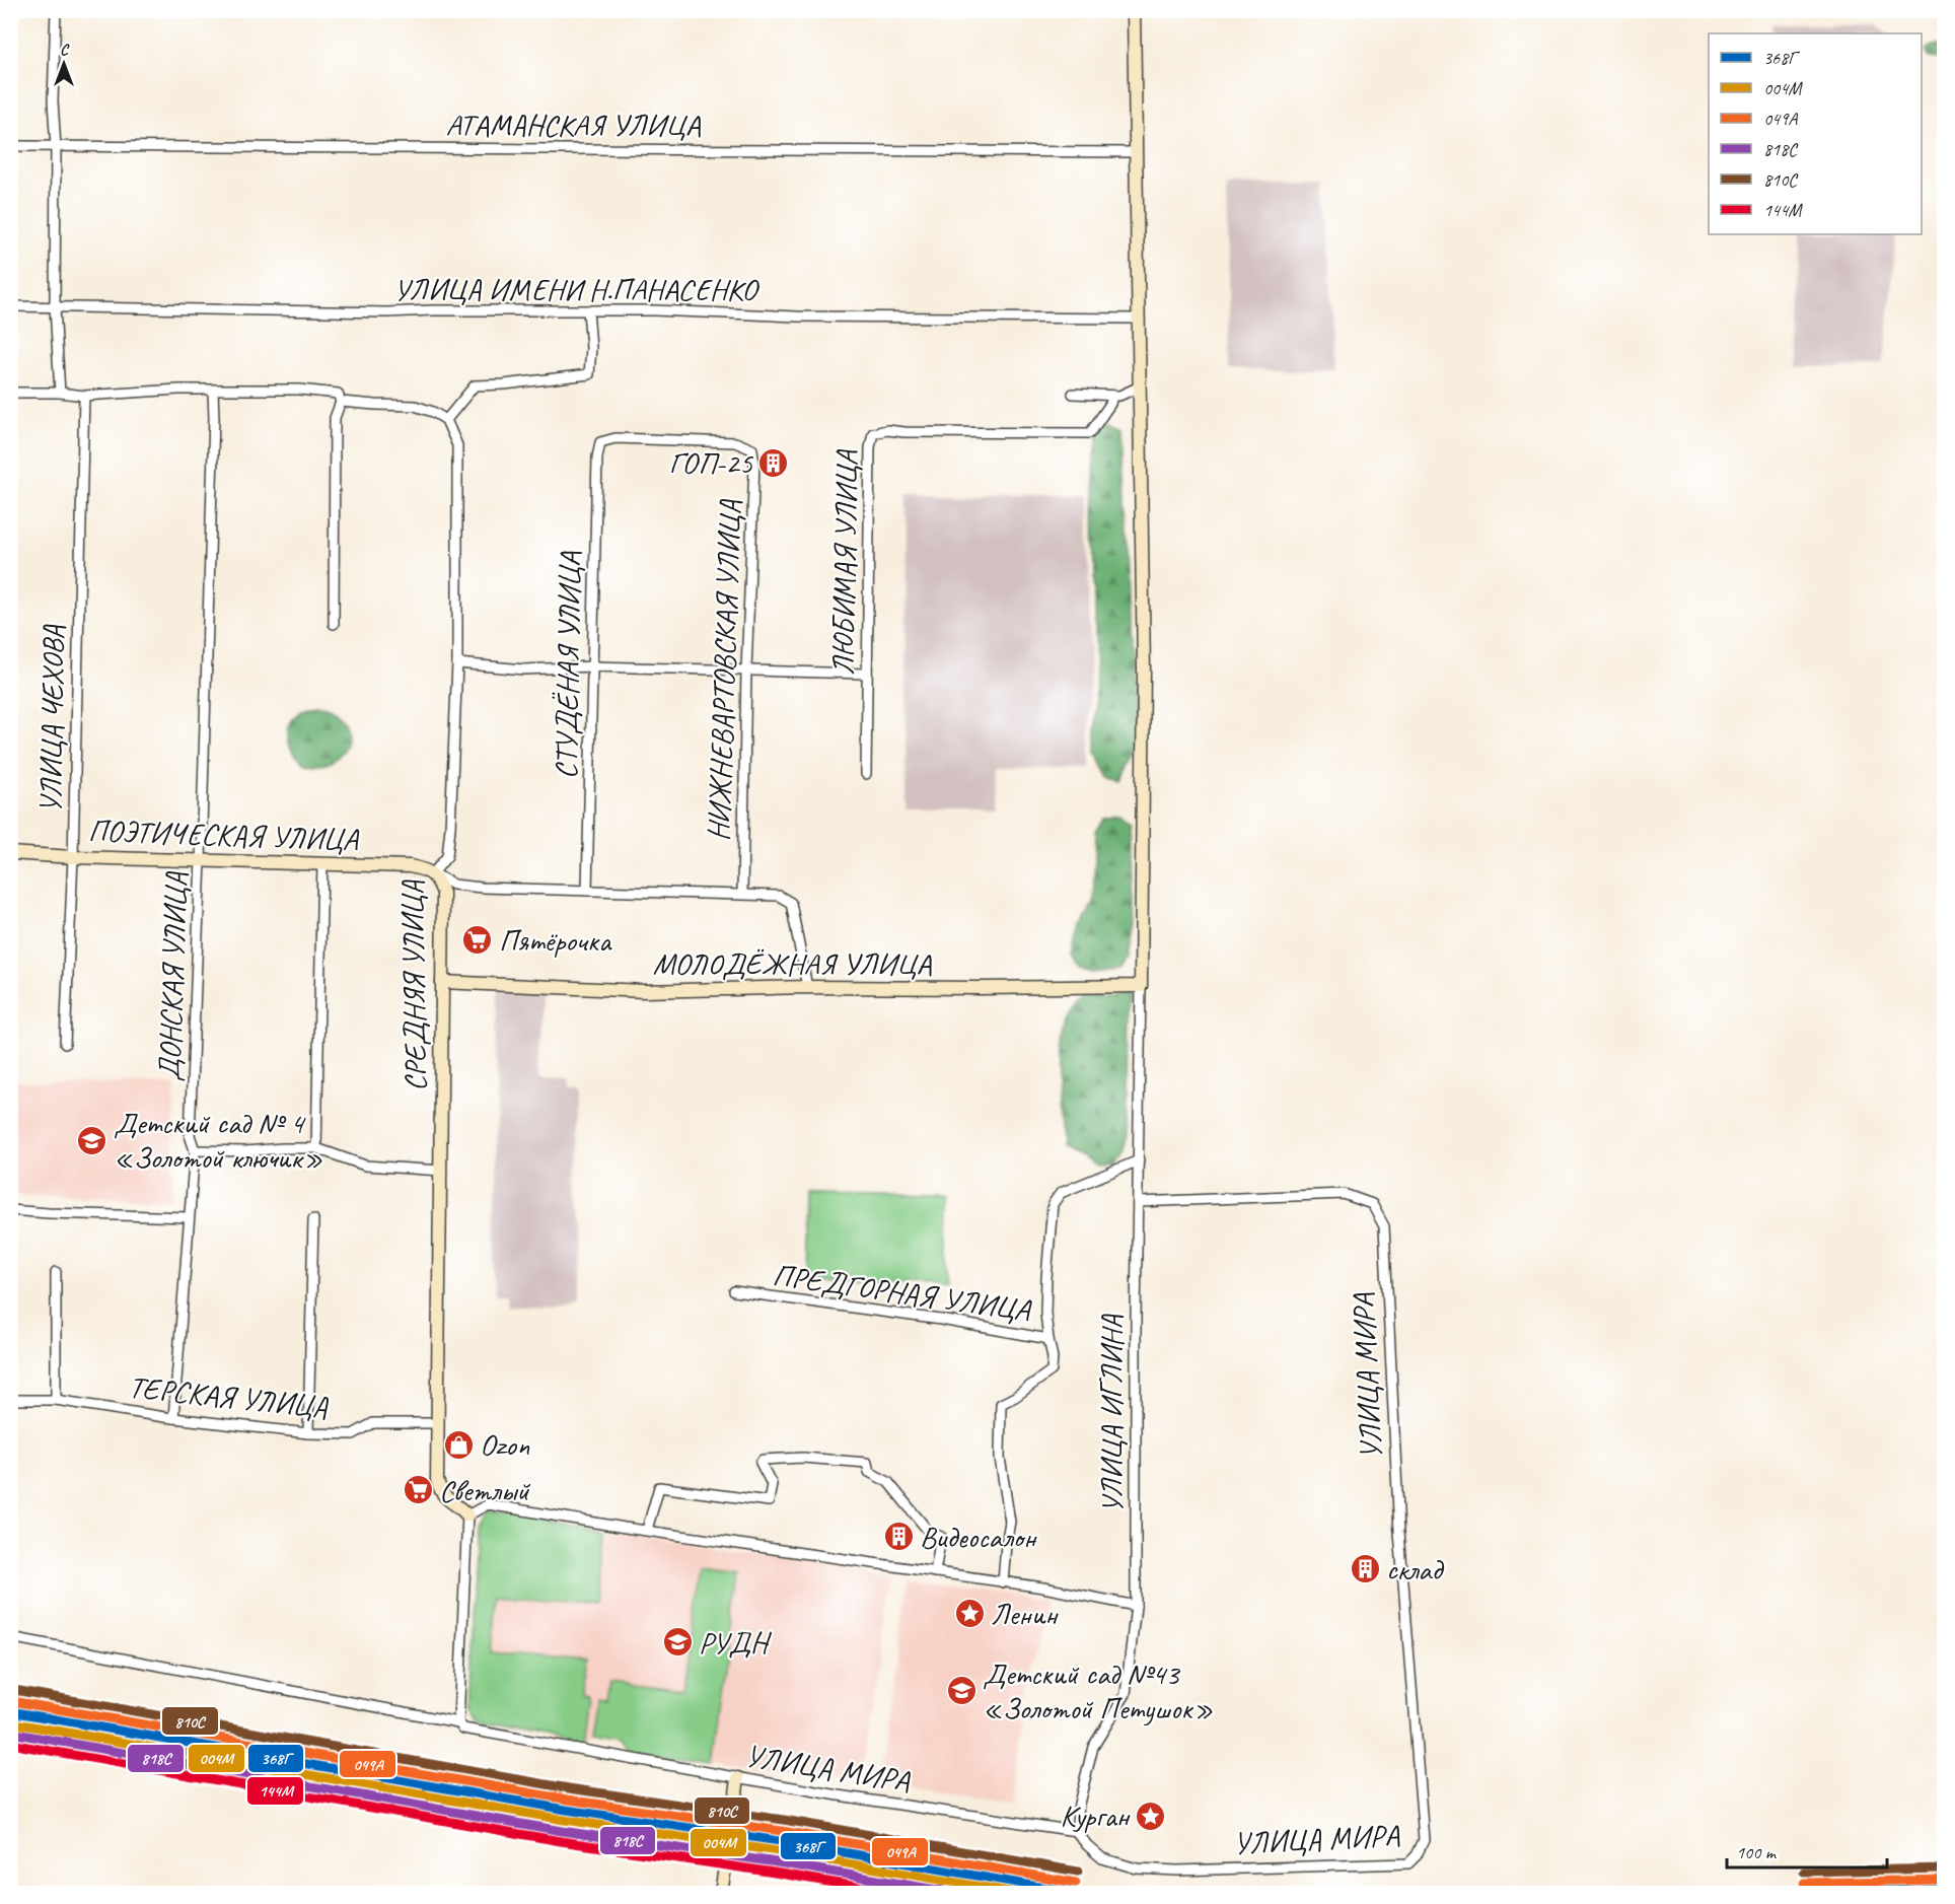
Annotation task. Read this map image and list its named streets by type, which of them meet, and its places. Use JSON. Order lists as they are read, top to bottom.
{
  "streets": {
    "street": [
      "АТАМАНСКАЯ УЛИЦА",
      "УЛИЦА ИМЕНИ Н.ПАНАСЕНКО",
      "ЛЮБИМАЯ УЛИЦА",
      "СТУДЁНАЯ УЛИЦА",
      "НИЖНЕВАРТОВСКАЯ УЛИЦА",
      "УЛИЦА ЧЕХОВА",
      "ПОЭТИЧЕСКАЯ УЛИЦА",
      "МОЛОДЁЖНАЯ УЛИЦА",
      "ДОНСКАЯ УЛИЦА",
      "СРЕДНЯЯ УЛИЦА",
      "ПРЕДГОРНАЯ УЛИЦА",
      "УЛИЦА МИРА",
      "ТЕРСКАЯ УЛИЦА",
      "УЛИЦА ИГЛИНА"
    ]
  },
  "crossings": [
    ["СТУДЁНАЯ УЛИЦА", "НИЖНЕВАРТОВСКАЯ УЛИЦА"],
    ["УЛИЦА ЧЕХОВА", "ПОЭТИЧЕСКАЯ УЛИЦА"],
    ["ПОЭТИЧЕСКАЯ УЛИЦА", "ДОНСКАЯ УЛИЦА"],
    ["ПОЭТИЧЕСКАЯ УЛИЦА", "СРЕДНЯЯ УЛИЦА"],
    ["МОЛОДЁЖНАЯ УЛИЦА", "СРЕДНЯЯ УЛИЦА"],
    ["МОЛОДЁЖНАЯ УЛИЦА", "УЛИЦА ИГЛИНА"],
    ["ДОНСКАЯ УЛИЦА", "ТЕРСКАЯ УЛИЦА"],
    ["СРЕДНЯЯ УЛИЦА", "ТЕРСКАЯ УЛИЦА"],
    ["ПРЕДГОРНАЯ УЛИЦА", "УЛИЦА ИГЛИНА"],
    ["УЛИЦА МИРА", "УЛИЦА ИГЛИНА"]
  ],
  "places": {
    "building": ["ГОП-25", "Видеосалон", "склад"],
    "supermarket": ["Пятёрочка", "Светлый"],
    "school or university": ["Детский сад № 4 «Золотой ключик»", "РУДН", "Детский сад №43 «Золотой Петушок»"],
    "shop": ["Ozon"],
    "place": ["Ленин", "Курган"]
  },
  "lines": [
    "transit line 810С",
    "transit line 049А",
    "transit line 368Г",
    "transit line 004М",
    "transit line 818С",
    "transit line 144М"
  ],
  "legend": [
    "368Г",
    "004М",
    "049А",
    "818С",
    "810С",
    "144М"
  ],
  "scale_bar": "100 m",
  "north": "top"
}
